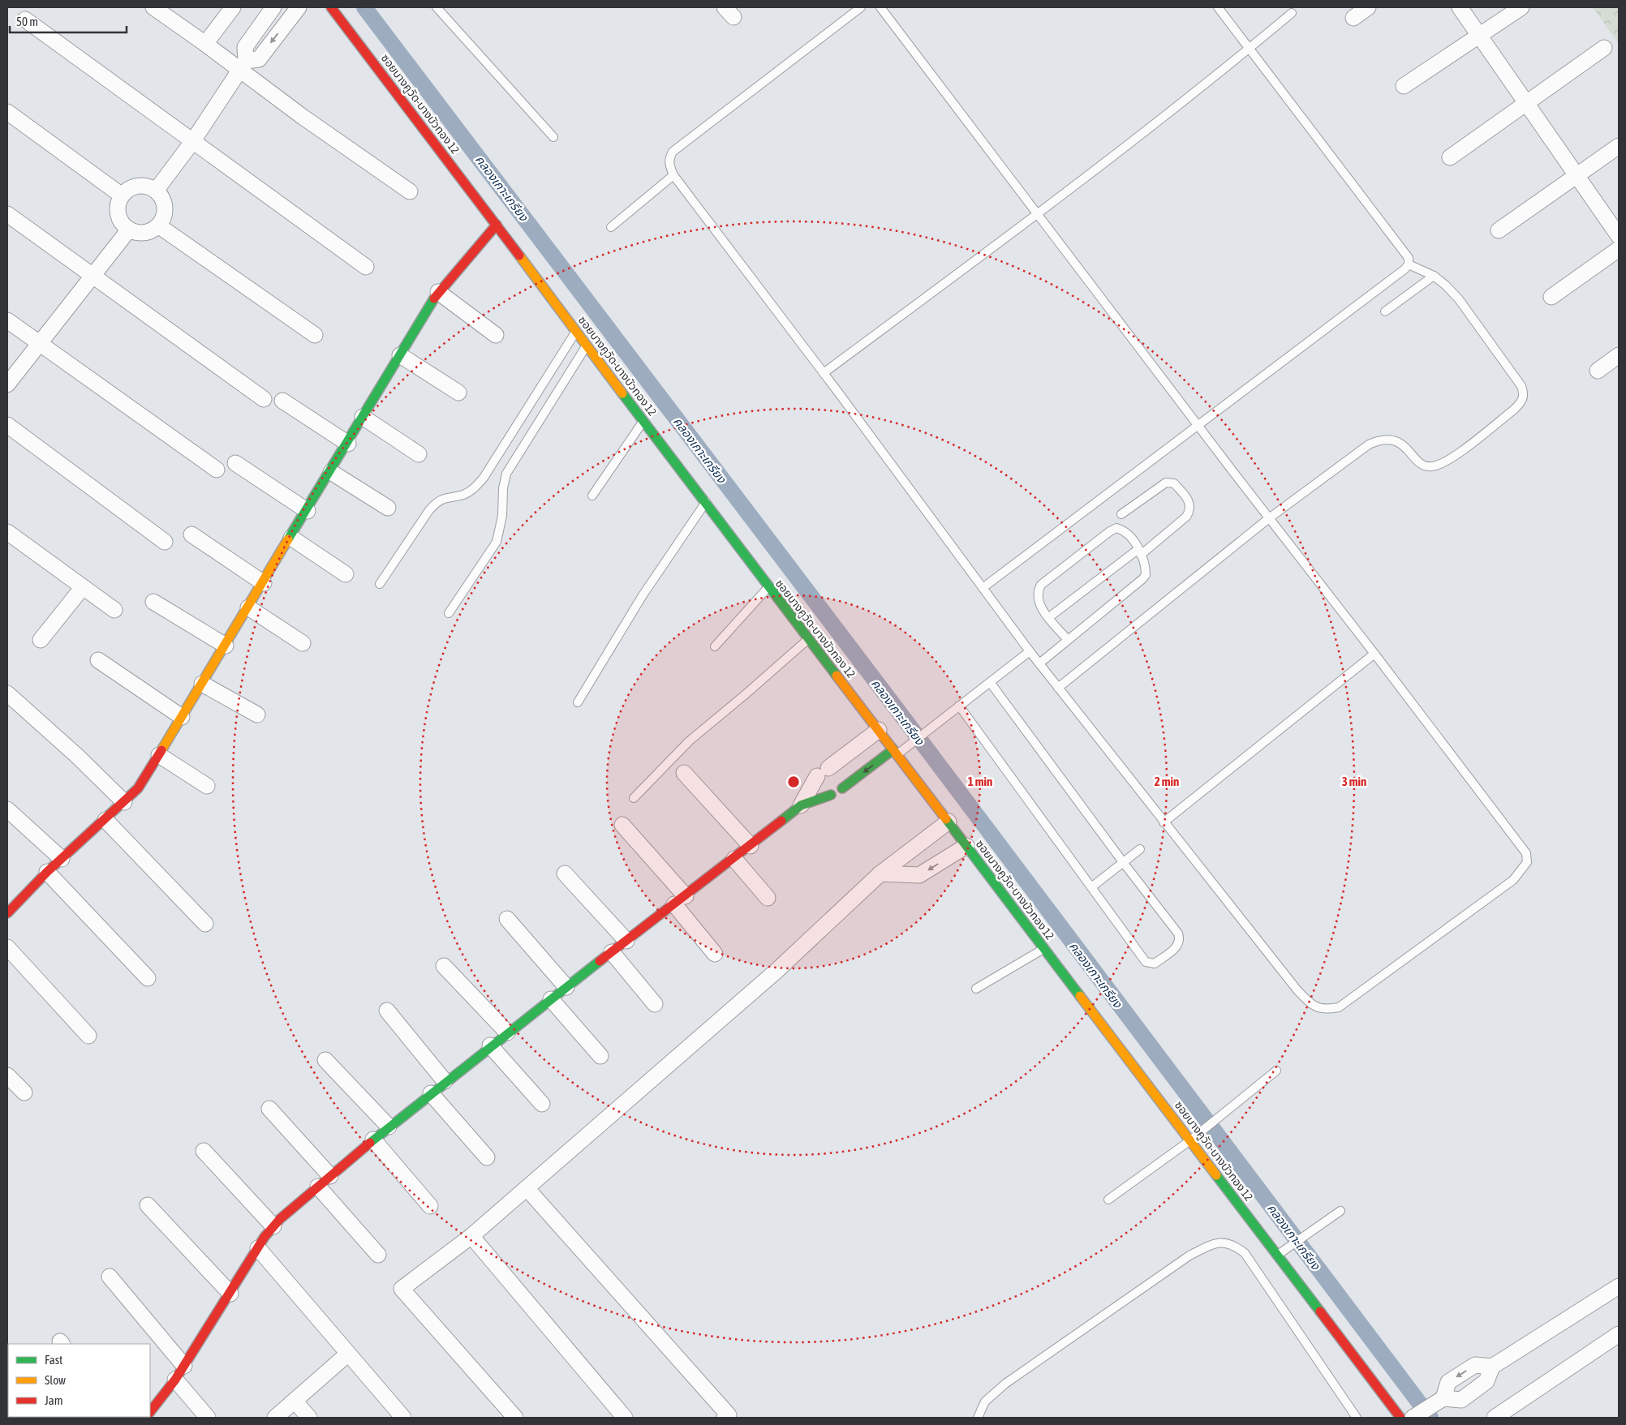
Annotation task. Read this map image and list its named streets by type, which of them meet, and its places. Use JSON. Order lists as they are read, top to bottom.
{
  "streets": {
    "street": ["ซอยบางคูวัด-บางบัวทอง 12"]
  },
  "water": ["คลองเกาะเกรียง"],
  "legend": ["Fast", "Slow", "Jam"],
  "scale_bar": "50 m",
  "rings": ["1 min", "2 min", "3 min"]
}
